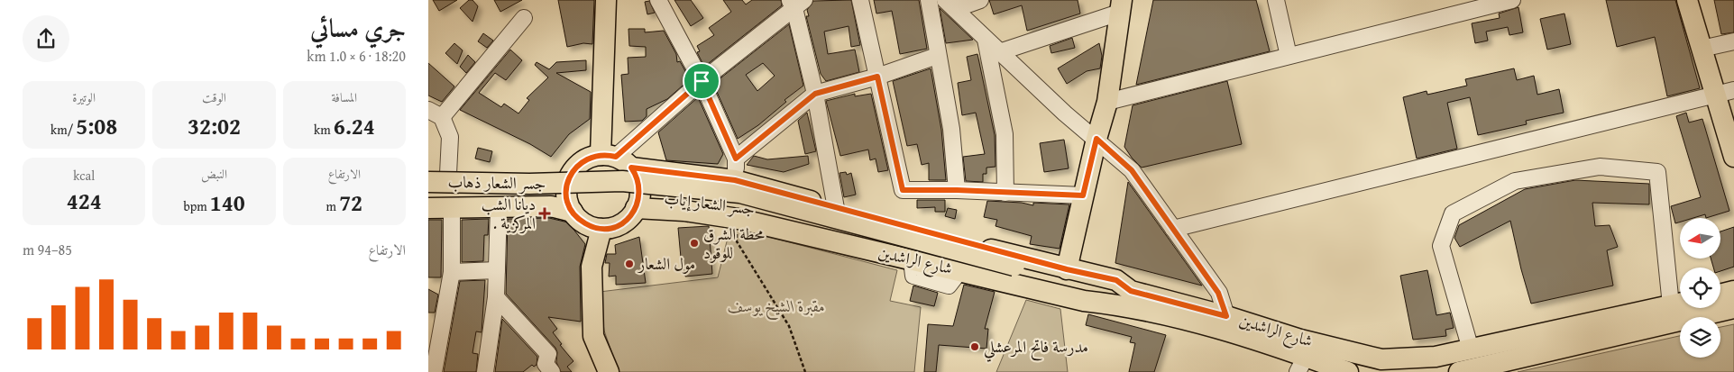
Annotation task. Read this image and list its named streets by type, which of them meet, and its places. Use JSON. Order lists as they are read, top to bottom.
{
  "streets": {
    "main road": ["جسر الشعار ذهاب", "جسر الشعار إياب", "شارع الراشدين"]
  },
  "crossings": [
    ["جسر الشعار ذهاب", "جسر الشعار إياب"]
  ],
  "parks": ["مقبرة الشيخ يوسف"],
  "places": {
    "health": ["ديانا الشب . المركزية"],
    "other": ["محطة الشرق للوقود", "مول الشعار", "مدرسة فاتح المرعشلي"]
  },
  "north": "left",
  "page": {
    "heading": ["جري مسائي", "18:20 · 6 × 1.0 km"],
    "stats": [
      ["المسافة", "6.24 km"],
      ["الوقت", "32:02"],
      ["الوتيرة", "5:08 /km"],
      ["الارتفاع", "72 m"],
      ["النبض", "140 bpm"],
      ["kcal", "424"]
    ],
    "chart": ["الارتفاع", "85–94 m"]
  }
}
